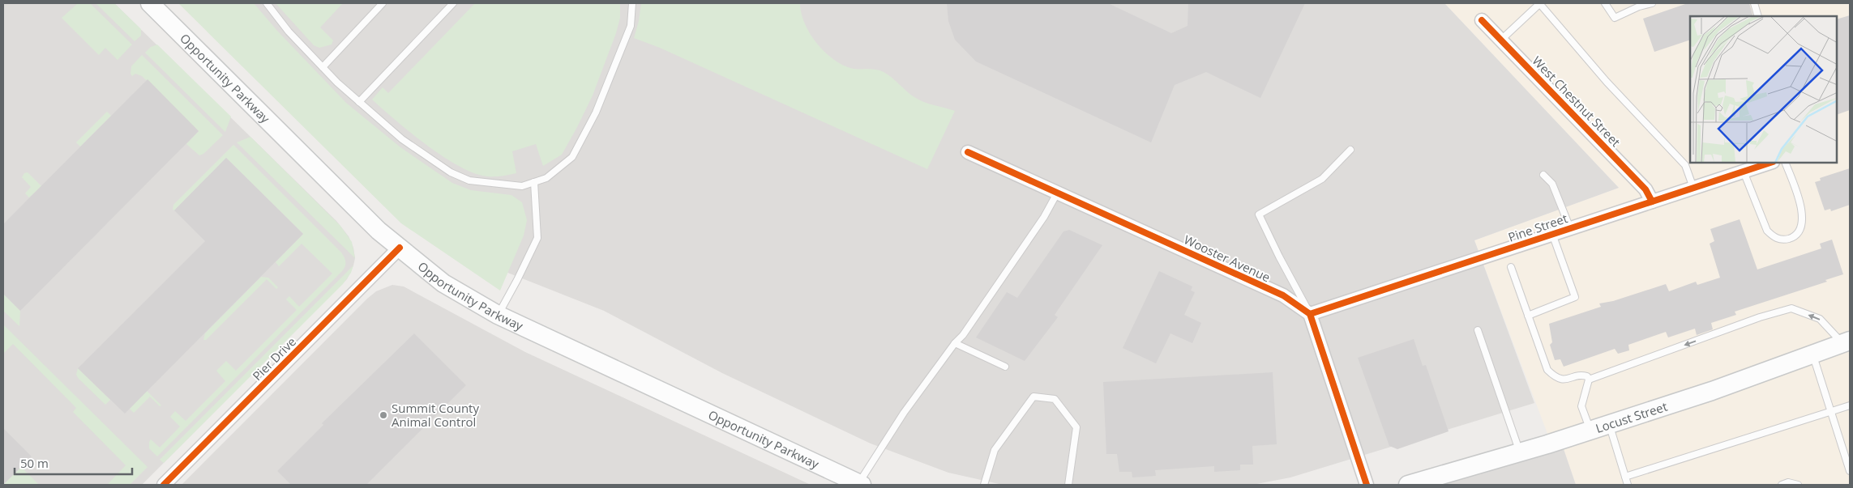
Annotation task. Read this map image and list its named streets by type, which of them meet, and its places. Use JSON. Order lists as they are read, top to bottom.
{
  "streets": {
    "main road": ["Opportunity Parkway", "Locust Street"],
    "street": [
      "West Chestnut Street",
      "Pine Street",
      "Wooster Avenue",
      "Pier Drive"
    ]
  },
  "crossings": [
    ["Opportunity Parkway", "Pier Drive"],
    ["West Chestnut Street", "Pine Street"],
    ["Pine Street", "Wooster Avenue"]
  ],
  "places": ["Summit County Animal Control"],
  "scale_bar": "50 m"
}
